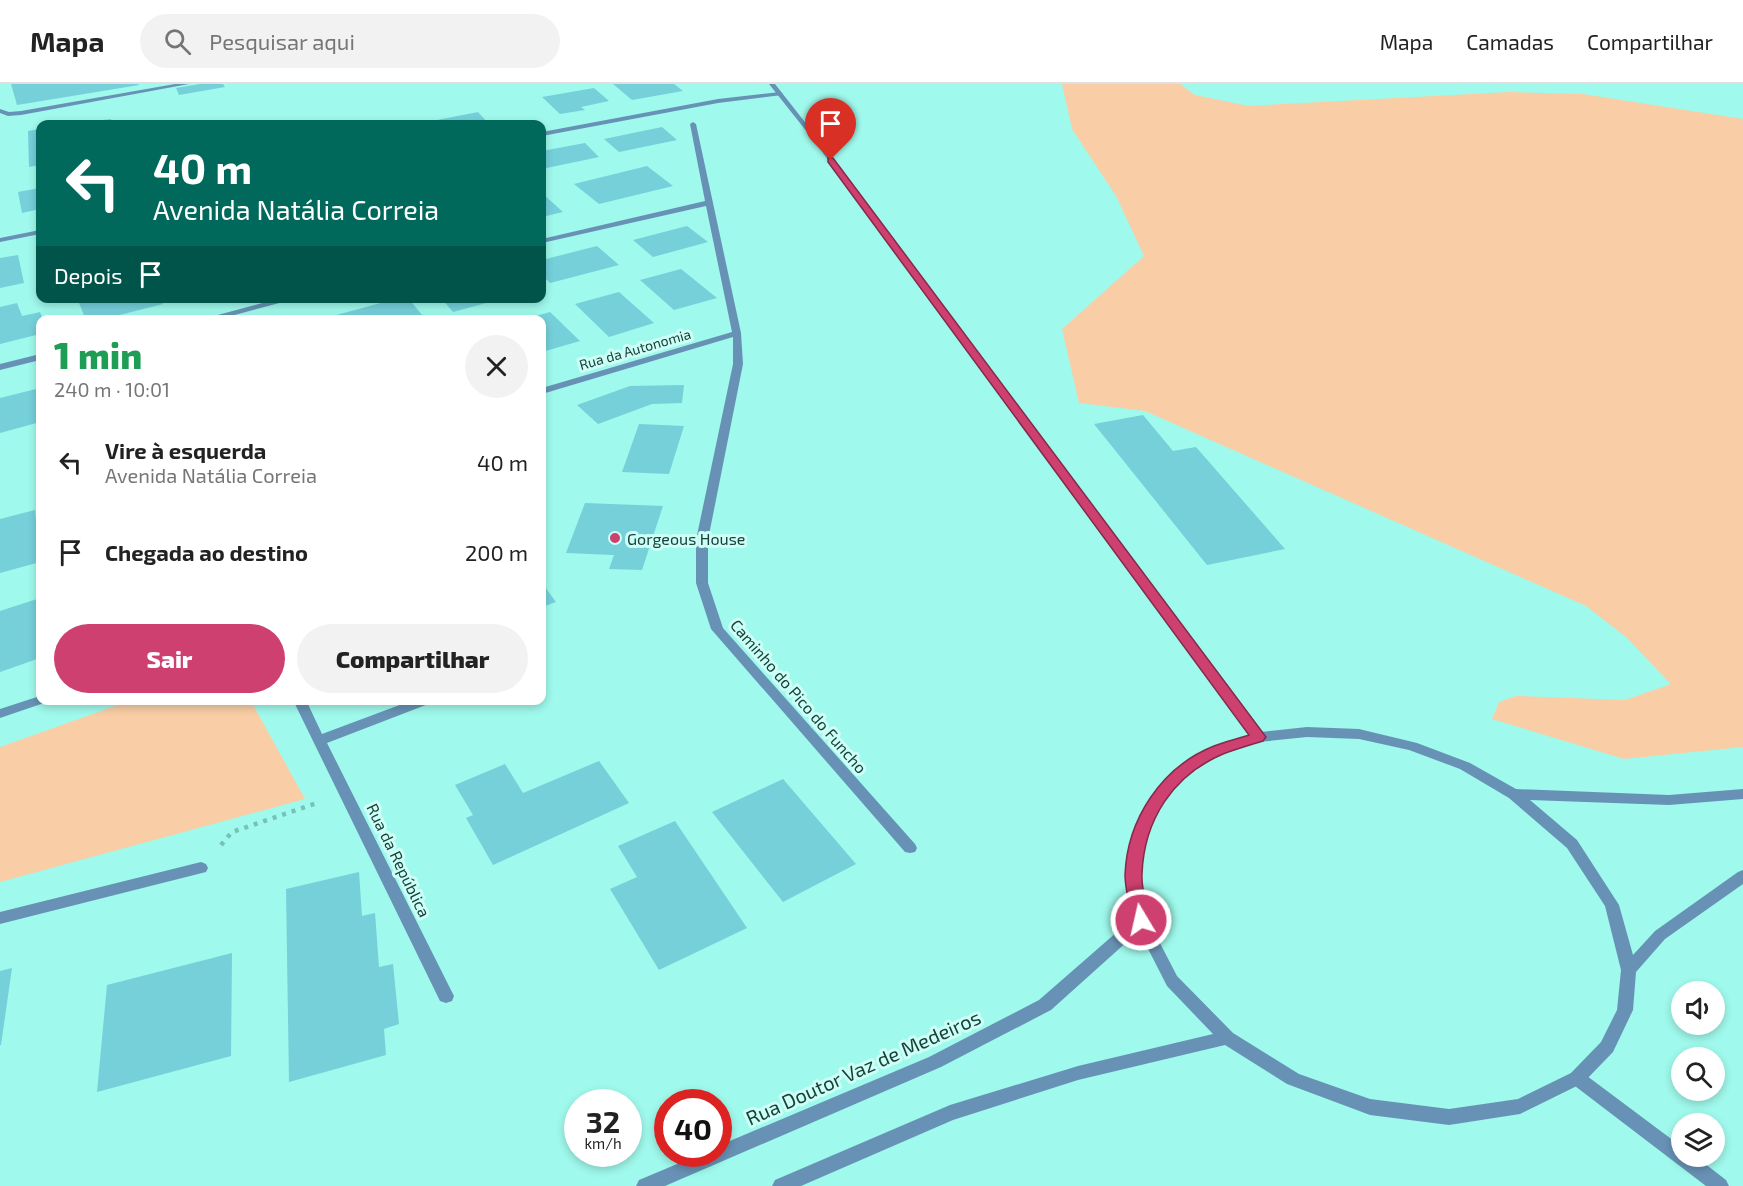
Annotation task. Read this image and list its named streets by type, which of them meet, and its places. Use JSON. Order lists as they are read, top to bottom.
{
  "streets": {
    "street": [
      "Rua da Autonomia",
      "Caminho do Pico do Funcho",
      "Rua da República",
      "Rua Doutor Vaz de Medeiros"
    ]
  },
  "crossings": [
    ["Rua da Autonomia", "Caminho do Pico do Funcho"]
  ],
  "places": ["Gorgeous House"],
  "page": {
    "header": "Mapa",
    "search": "Pesquisar aqui",
    "nav": ["Mapa", "Camadas", "Compartilhar"],
    "turn": ["40 m", "Avenida Natália Correia"],
    "then": "Depois",
    "heading": ["1 min", "240 m · 10:01"],
    "list": [
      {
        "name": "Vire à esquerda",
        "note": "Avenida Natália Correia",
        "value": "40 m"
      },
      {
        "name": "Chegada ao destino",
        "value": "200 m"
      }
    ],
    "buttons": ["Sair", "Compartilhar"],
    "speed": "32 km/h",
    "limit": "40"
  }
}
